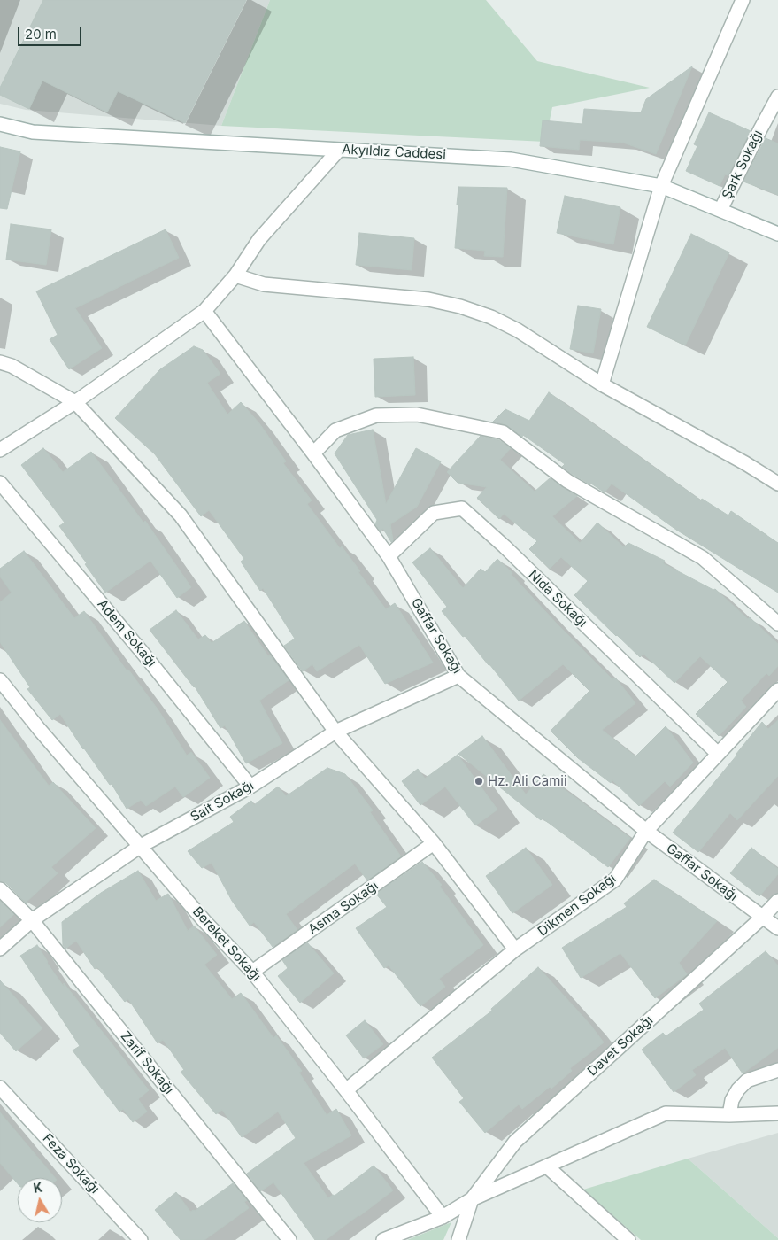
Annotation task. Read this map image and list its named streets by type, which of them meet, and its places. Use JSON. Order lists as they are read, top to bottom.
{
  "streets": {
    "street": [
      "Akyıldız Caddesi",
      "Şark Sokağı",
      "Nida Sokağı",
      "Adem Sokağı",
      "Gaffar Sokağı",
      "Sait Sokağı",
      "Dikmen Sokağı",
      "Asma Sokağı",
      "Bereket Sokağı",
      "Davet Sokağı",
      "Zarif Sokağı",
      "Feza Sokağı"
    ]
  },
  "crossings": [
    ["Akyıldız Caddesi", "Şark Sokağı"],
    ["Nida Sokağı", "Gaffar Sokağı"],
    ["Nida Sokağı", "Dikmen Sokağı"],
    ["Adem Sokağı", "Sait Sokağı"],
    ["Gaffar Sokağı", "Sait Sokağı"],
    ["Gaffar Sokağı", "Dikmen Sokağı"],
    ["Gaffar Sokağı", "Davet Sokağı"],
    ["Sait Sokağı", "Bereket Sokağı"],
    ["Sait Sokağı", "Zarif Sokağı"],
    ["Dikmen Sokağı", "Bereket Sokağı"],
    ["Asma Sokağı", "Bereket Sokağı"]
  ],
  "places": ["Hz. Ali Camii"],
  "scale_bar": "20 m",
  "north": "top"
}
